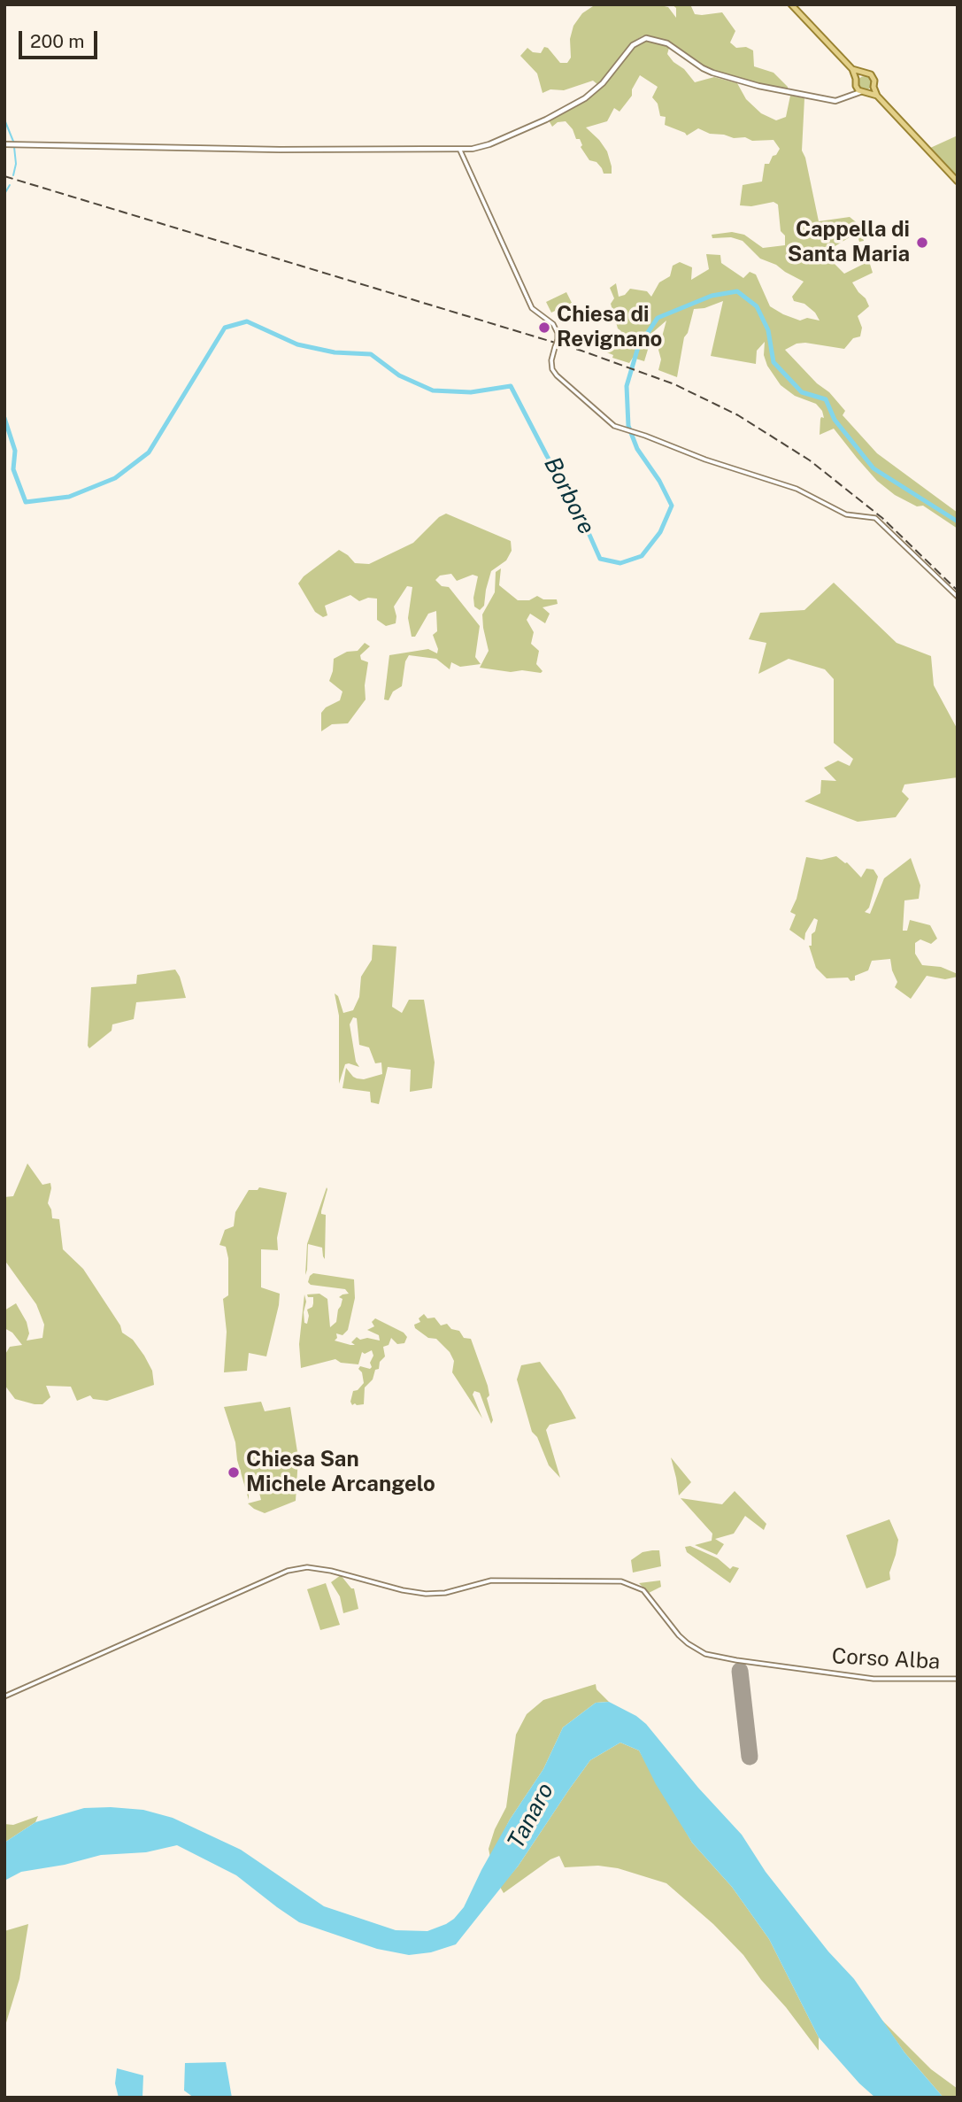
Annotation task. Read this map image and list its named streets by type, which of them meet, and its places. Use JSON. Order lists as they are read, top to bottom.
{
  "streets": {
    "street": ["Corso Alba"]
  },
  "water": ["Borbore", "Tanaro"],
  "places": ["Cappella di Santa Maria", "Chiesa di Revignano", "Chiesa San Michele Arcangelo"],
  "scale_bar": "200 m"
}
